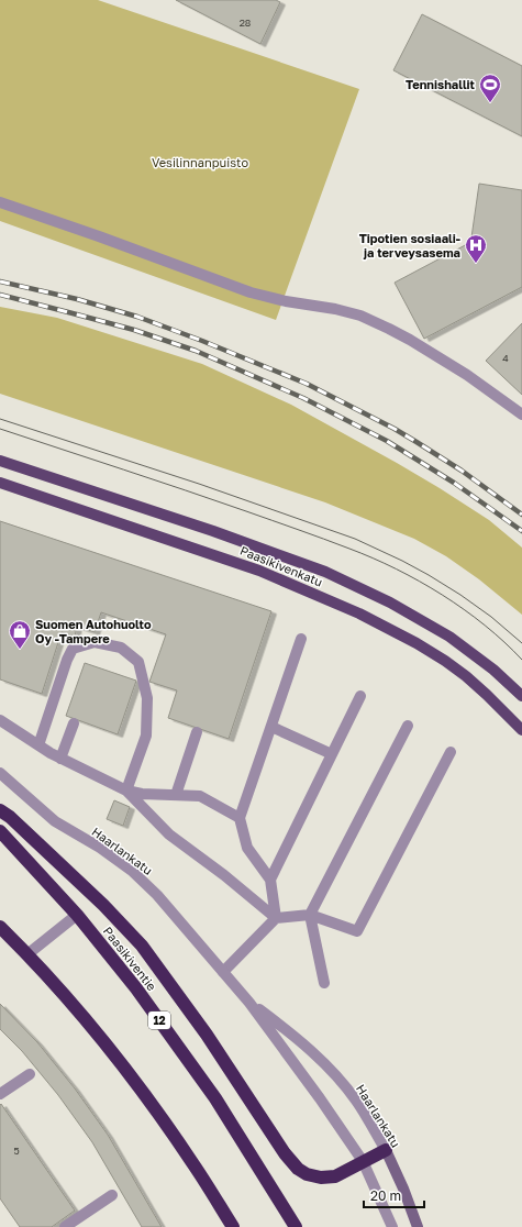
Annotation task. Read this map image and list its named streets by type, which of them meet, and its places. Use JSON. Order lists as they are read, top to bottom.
{
  "streets": {
    "highway": ["Paasikiventie", "12"],
    "main road": ["Paasikivenkatu"],
    "street": ["Haarlankatu"]
  },
  "parks": ["Vesilinnanpuisto"],
  "places": {
    "sports": ["Tennishallit"],
    "hospital": ["Tipotien sosiaali- ja terveysasema"],
    "shop": ["Suomen Autohuolto Oy -Tampere"]
  },
  "house_numbers": ["28", "4", "5"],
  "scale_bar": "20 m"
}
